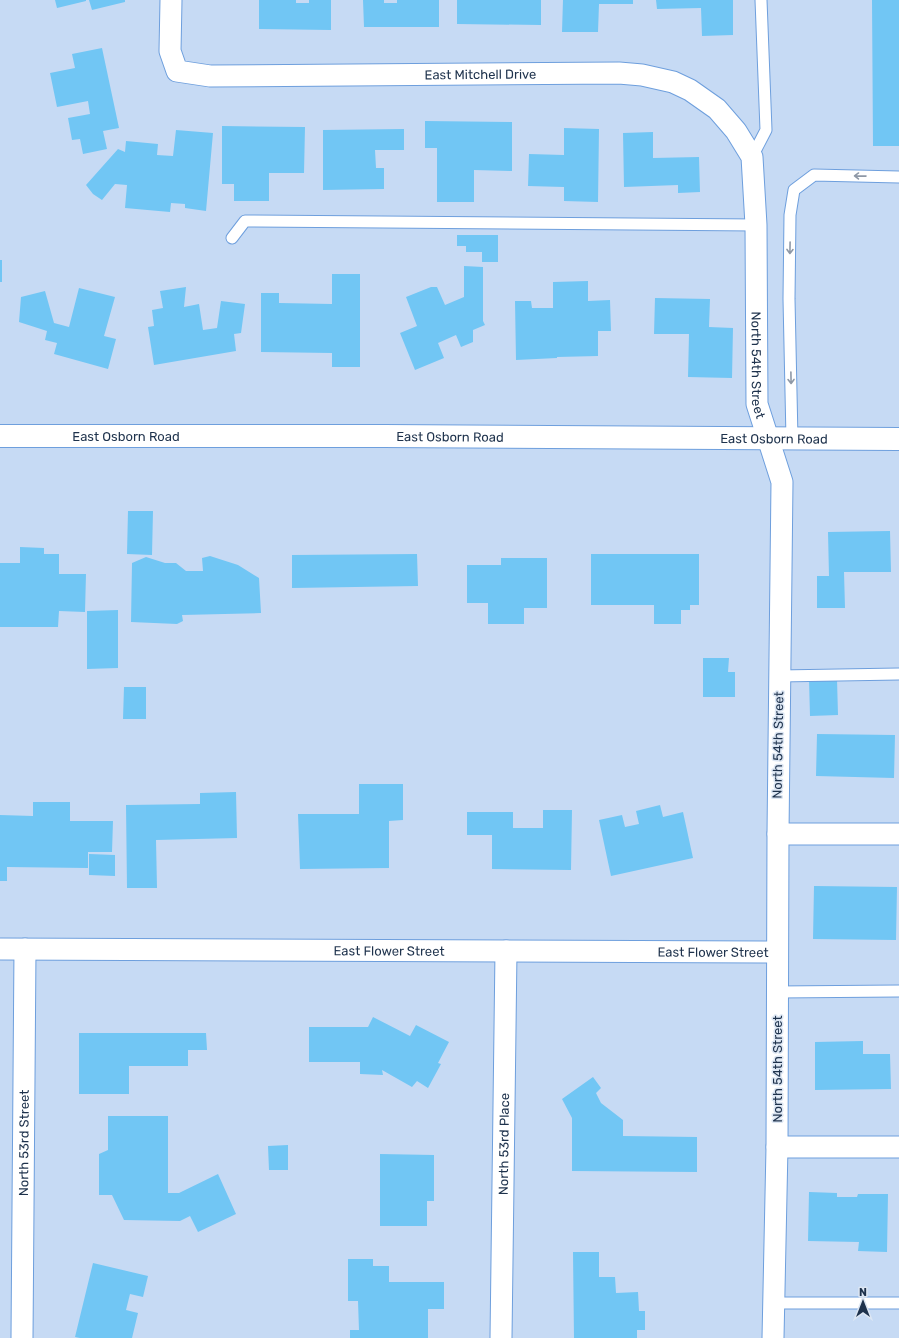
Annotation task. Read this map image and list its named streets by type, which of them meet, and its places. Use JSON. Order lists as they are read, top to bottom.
{
  "streets": {
    "street": [
      "East Mitchell Drive",
      "North 54th Street",
      "East Osborn Road",
      "East Flower Street",
      "North 53rd Street",
      "North 53rd Place"
    ]
  },
  "crossings": [
    ["East Mitchell Drive", "North 54th Street"],
    ["North 54th Street", "East Osborn Road"],
    ["North 54th Street", "East Flower Street"],
    ["East Flower Street", "North 53rd Street"],
    ["East Flower Street", "North 53rd Place"]
  ],
  "north": "top"
}
